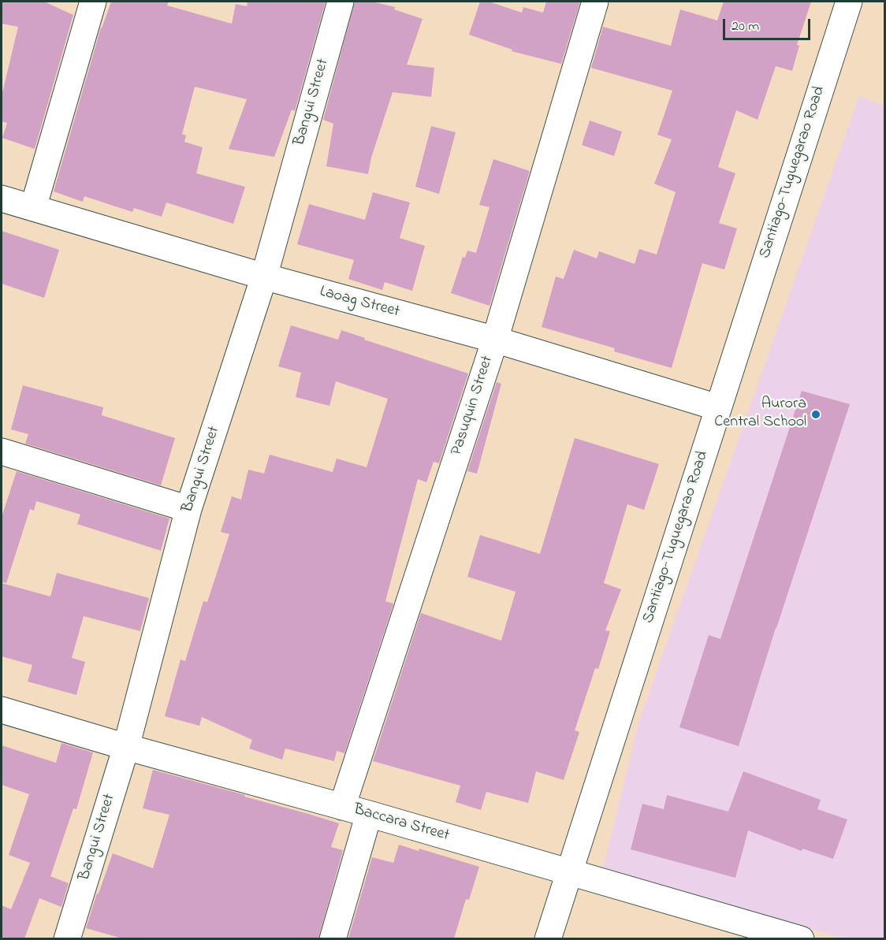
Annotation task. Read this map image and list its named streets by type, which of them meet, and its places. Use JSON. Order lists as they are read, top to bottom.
{
  "streets": {
    "main road": [
      "Bangui Street",
      "Santiago-Tuguegarao Road",
      "Laoag Street",
      "Pasuquin Street",
      "Baccara Street"
    ]
  },
  "crossings": [
    ["Bangui Street", "Laoag Street"],
    ["Bangui Street", "Baccara Street"],
    ["Santiago-Tuguegarao Road", "Laoag Street"],
    ["Santiago-Tuguegarao Road", "Baccara Street"],
    ["Laoag Street", "Pasuquin Street"],
    ["Pasuquin Street", "Baccara Street"]
  ],
  "places": ["Aurora Central School"],
  "scale_bar": "20 m"
}
